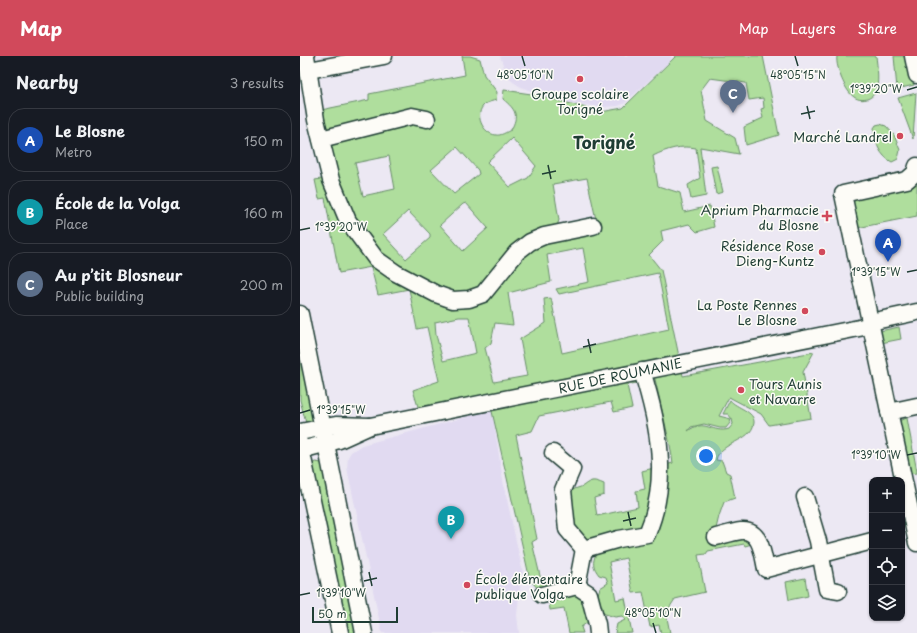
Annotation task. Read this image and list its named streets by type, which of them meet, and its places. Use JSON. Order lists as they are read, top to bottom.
{
  "streets": {
    "street": ["RUE DE ROUMANIE"]
  },
  "districts": ["Torigné"],
  "places": {
    "other": [
      "Groupe scolaire Torigné",
      "Marché Landrel",
      "Résidence Rose Dieng-Kuntz",
      "La Poste Rennes Le Blosne",
      "Tours Aunis et Navarre",
      "École élémentaire publique Volga"
    ],
    "health": ["Aprium Pharmacie du Blosne"]
  },
  "scale_bar": "50 m",
  "page": {
    "header": "Map",
    "nav": ["Map", "Layers", "Share"],
    "heading": ["Nearby", "3 results"],
    "pins": ["C", "A", "B"],
    "list": [
      {
        "mark": "A",
        "name": "Le Blosne",
        "note": "Metro",
        "value": "150 m"
      },
      {
        "mark": "B",
        "name": "École de la Volga",
        "note": "Place",
        "value": "160 m"
      },
      {
        "mark": "C",
        "name": "Au p’tit Blosneur",
        "note": "Public building",
        "value": "200 m"
      }
    ],
    "map_buttons": ["+", "−"],
    "scale": "50 m"
  },
  "coordinates": [
    "48°05'15\"N",
    "48°05'10\"N",
    "1°39'20\"W",
    "1°39'15\"W",
    "1°39'10\"W"
  ]
}
